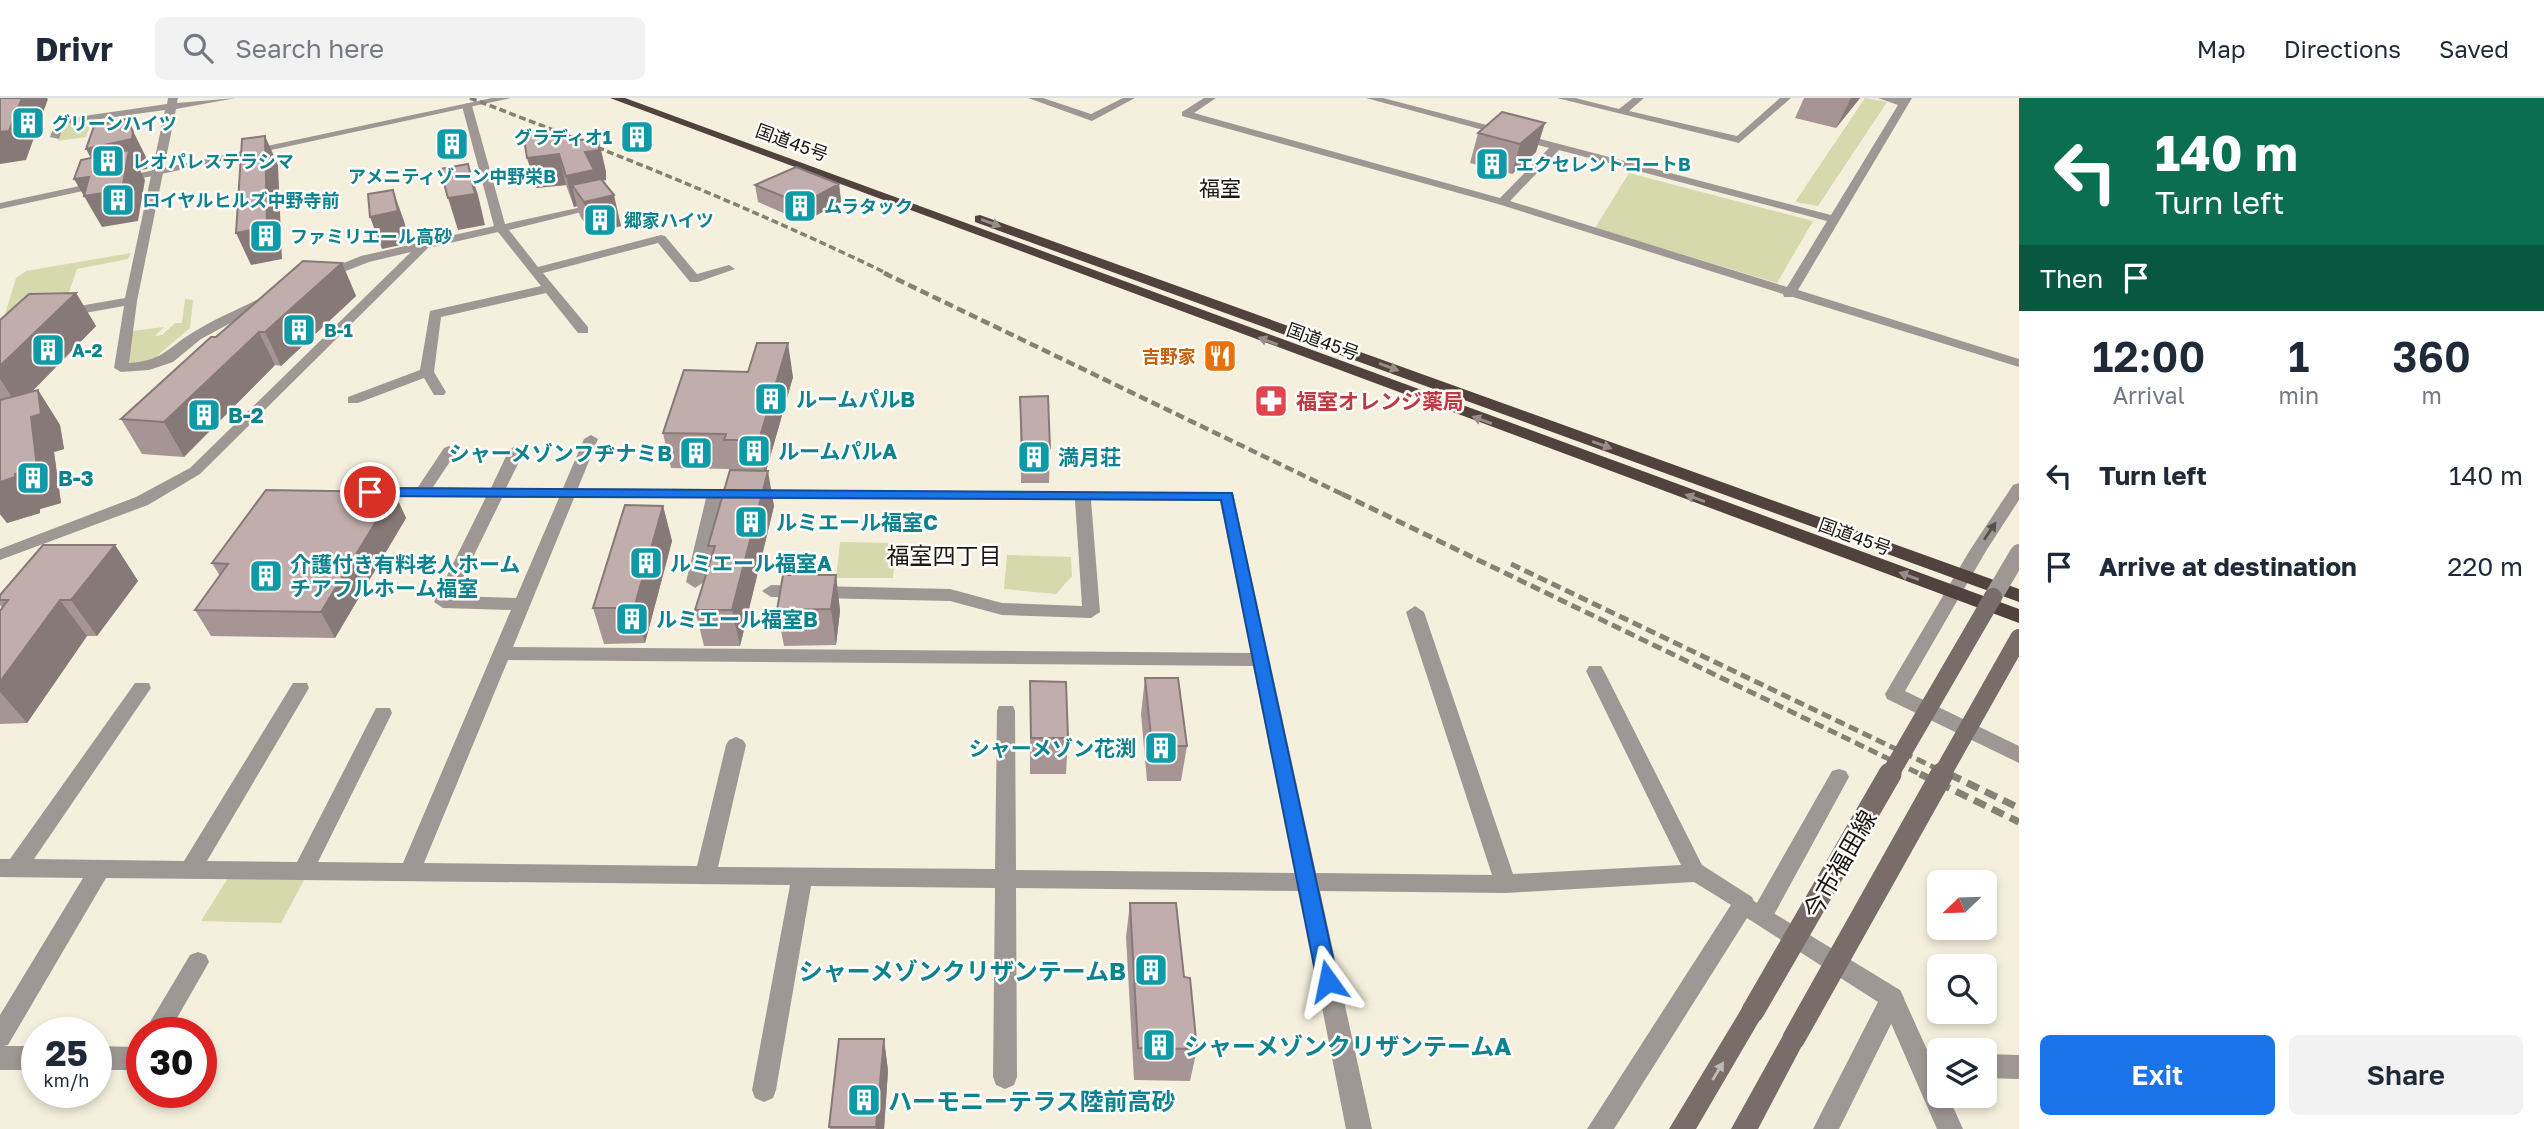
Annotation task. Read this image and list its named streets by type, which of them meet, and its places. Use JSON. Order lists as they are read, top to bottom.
{
  "streets": {
    "highway": ["国道45号"],
    "main road": ["今市福田線"]
  },
  "districts": ["福室", "福室四丁目"],
  "places": {
    "building": [
      "グリーンハイツ",
      "グラディオ1",
      "アメニティゾーン中野栄B",
      "レオパレステラシマ",
      "エクセレントコートB",
      "ロイヤルヒルズ中野寺前",
      "ムラタック",
      "郷家ハイツ",
      "ファミリエール高砂",
      "B-1",
      "A-2",
      "ルームパルB",
      "B-2",
      "ルームパルA",
      "シャーメゾンフヂナミB",
      "満月荘",
      "B-3",
      "ルミエール福室C",
      "ルミエール福室A",
      "介護付き有料老人ホーム チアフルホーム福室",
      "ルミエール福室B",
      "シャーメゾン花渕",
      "シャーメゾンクリザンテームB",
      "シャーメゾンクリザンテームA",
      "ハーモニーテラス陸前高砂"
    ],
    "restaurant": ["吉野家"],
    "pharmacy": ["福室オレンジ薬局"]
  },
  "north": "bottom left",
  "page": {
    "header": "Drivr",
    "search": "Search here",
    "nav": ["Map", "Directions", "Saved"],
    "turn": ["140 m", "Turn left"],
    "then": "Then",
    "eta": [
      "12:00",
      "Arrival",
      "1",
      "min",
      "360",
      "m"
    ],
    "list": [
      {
        "name": "Turn left",
        "value": "140 m"
      },
      {
        "name": "Arrive at destination",
        "value": "220 m"
      }
    ],
    "speed": "25 km/h",
    "limit": "30",
    "buttons": ["Exit", "Share"]
  }
}
